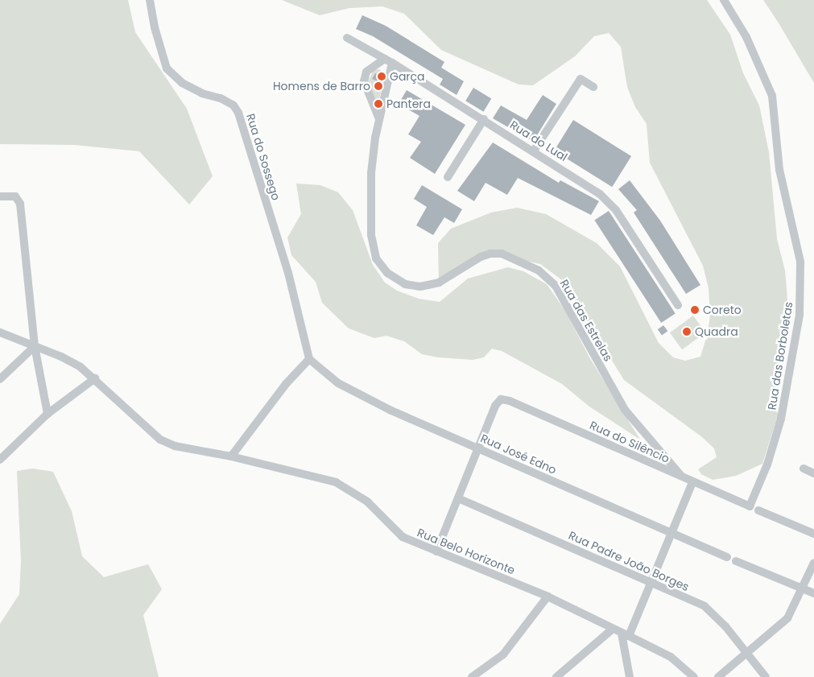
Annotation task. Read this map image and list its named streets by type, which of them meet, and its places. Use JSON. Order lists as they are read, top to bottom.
{
  "streets": {
    "street": [
      "Rua do Lual",
      "Rua do Sossego",
      "Rua das Estrelas",
      "Rua das Borboletas",
      "Rua do Silêncio",
      "Rua José Edno",
      "Rua Belo Horizonte",
      "Rua Padre João Borges"
    ]
  },
  "crossings": [
    ["Rua do Lual", "Rua das Estrelas"],
    ["Rua do Sossego", "Rua José Edno"],
    ["Rua das Estrelas", "Rua do Silêncio"],
    ["Rua das Borboletas", "Rua do Silêncio"],
    ["Rua do Silêncio", "Rua José Edno"]
  ],
  "places": [
    "Garça",
    "Homens de Barro",
    "Pantera",
    "Coreto",
    "Quadra"
  ]
}
